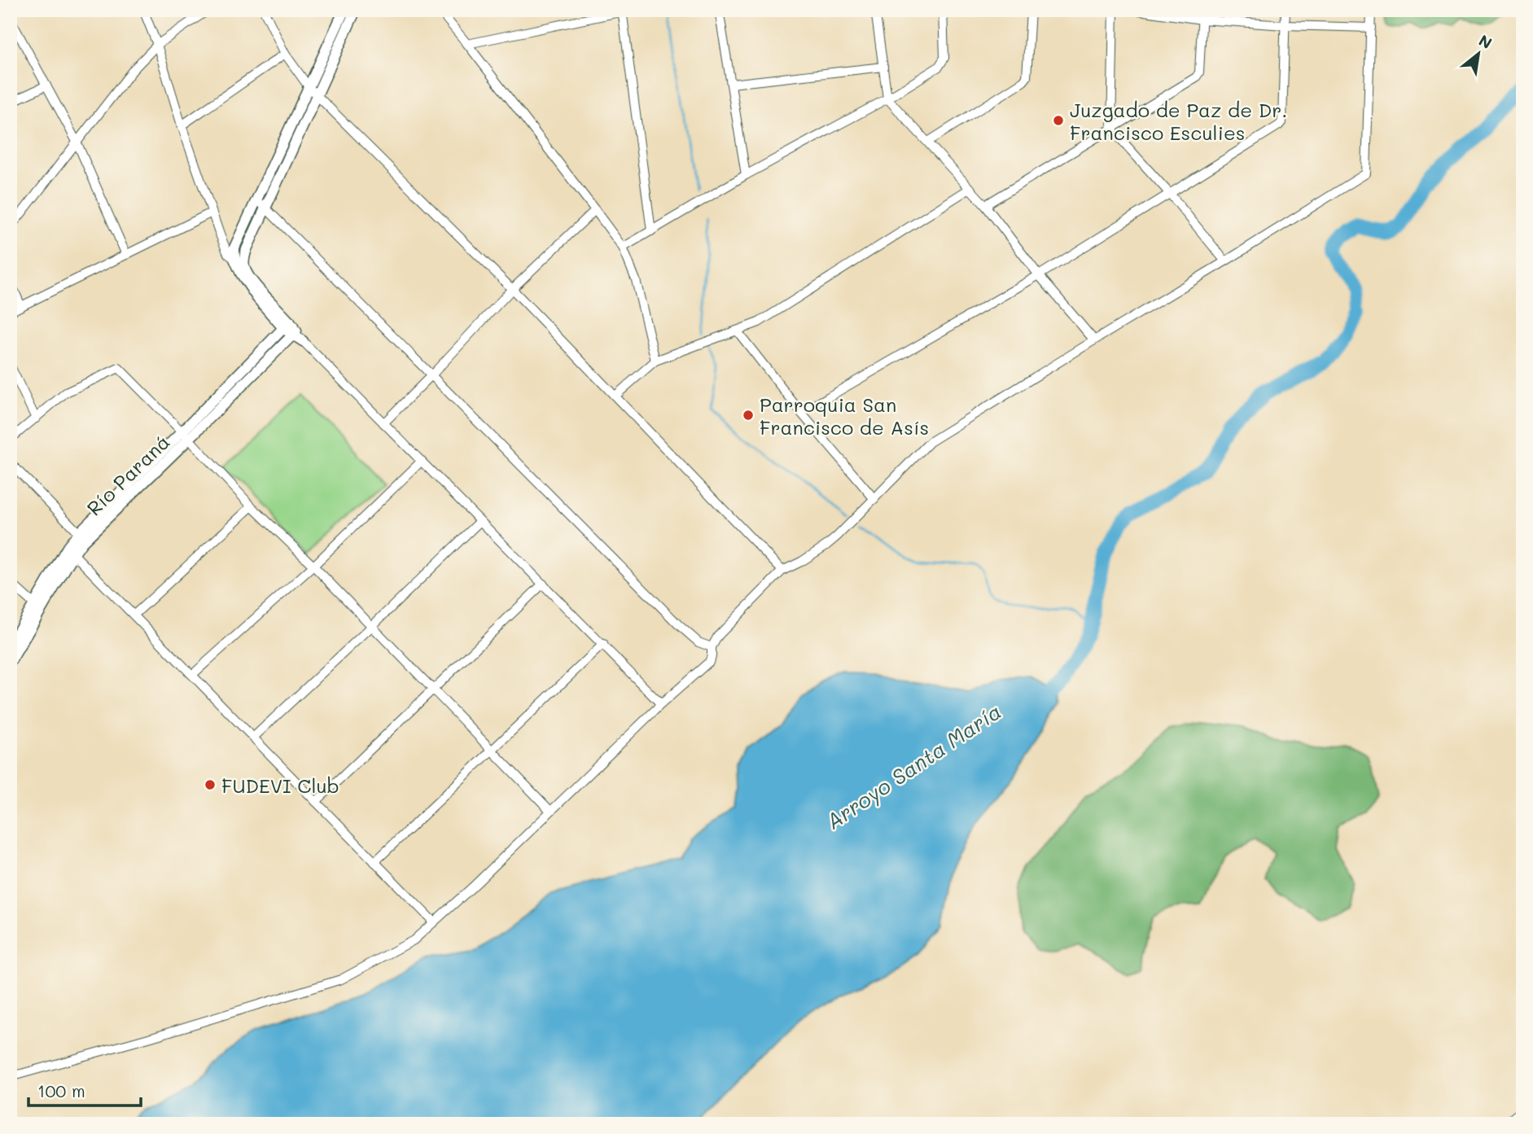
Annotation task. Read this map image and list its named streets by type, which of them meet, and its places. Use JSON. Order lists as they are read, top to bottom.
{
  "streets": {
    "street": ["Río Paraná"]
  },
  "water": ["Arroyo Santa María"],
  "places": ["Juzgado de Paz de Dr. Francisco Esculies", "Parroquia San Francisco de Asís", "FUDEVI Club"],
  "scale_bar": "100 m",
  "north": "top right"
}
